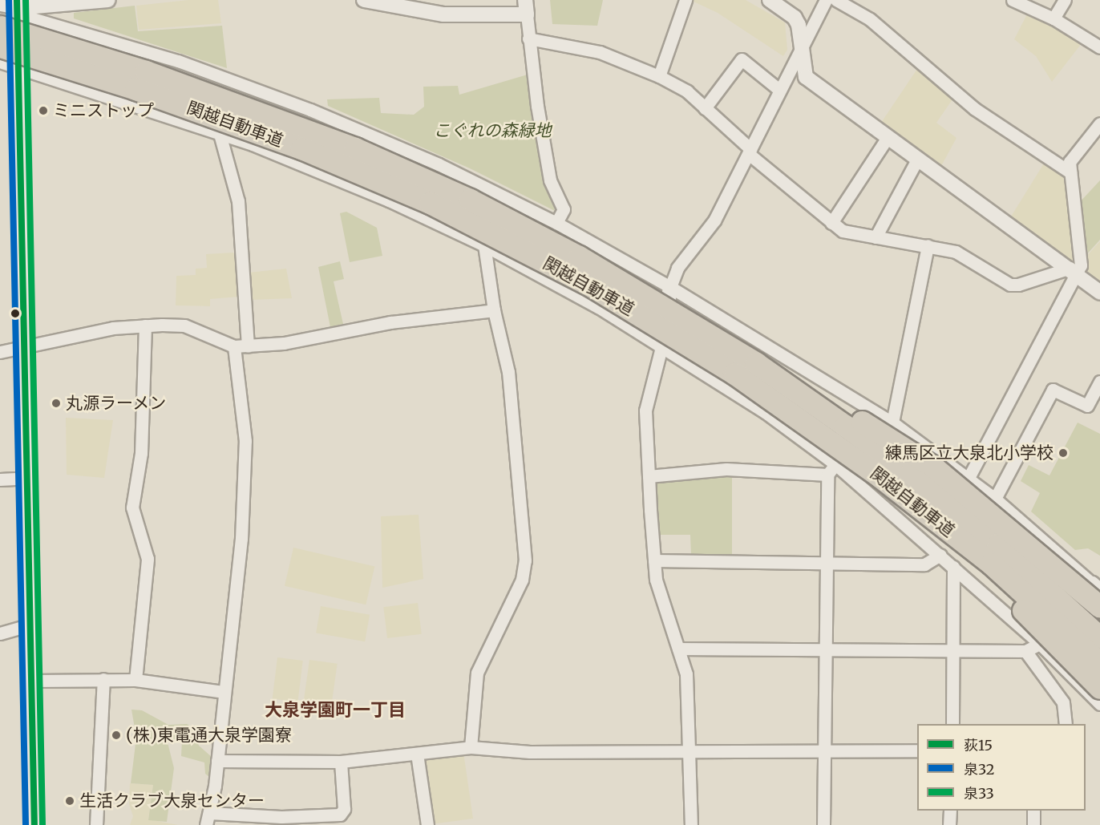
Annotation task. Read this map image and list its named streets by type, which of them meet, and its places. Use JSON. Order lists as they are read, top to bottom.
{
  "streets": {
    "highway": ["関越自動車道"]
  },
  "districts": ["大泉学園町一丁目"],
  "parks": ["こぐれの森緑地"],
  "places": [
    "ミニストップ",
    "丸源ラーメン",
    "練馬区立大泉北小学校",
    "(株)東電通大泉学園寮",
    "生活クラブ大泉センター"
  ],
  "lines": ["transit line 荻15", "transit line 泉32", "transit line 泉33"],
  "legend": ["荻15", "泉32", "泉33"]
}
